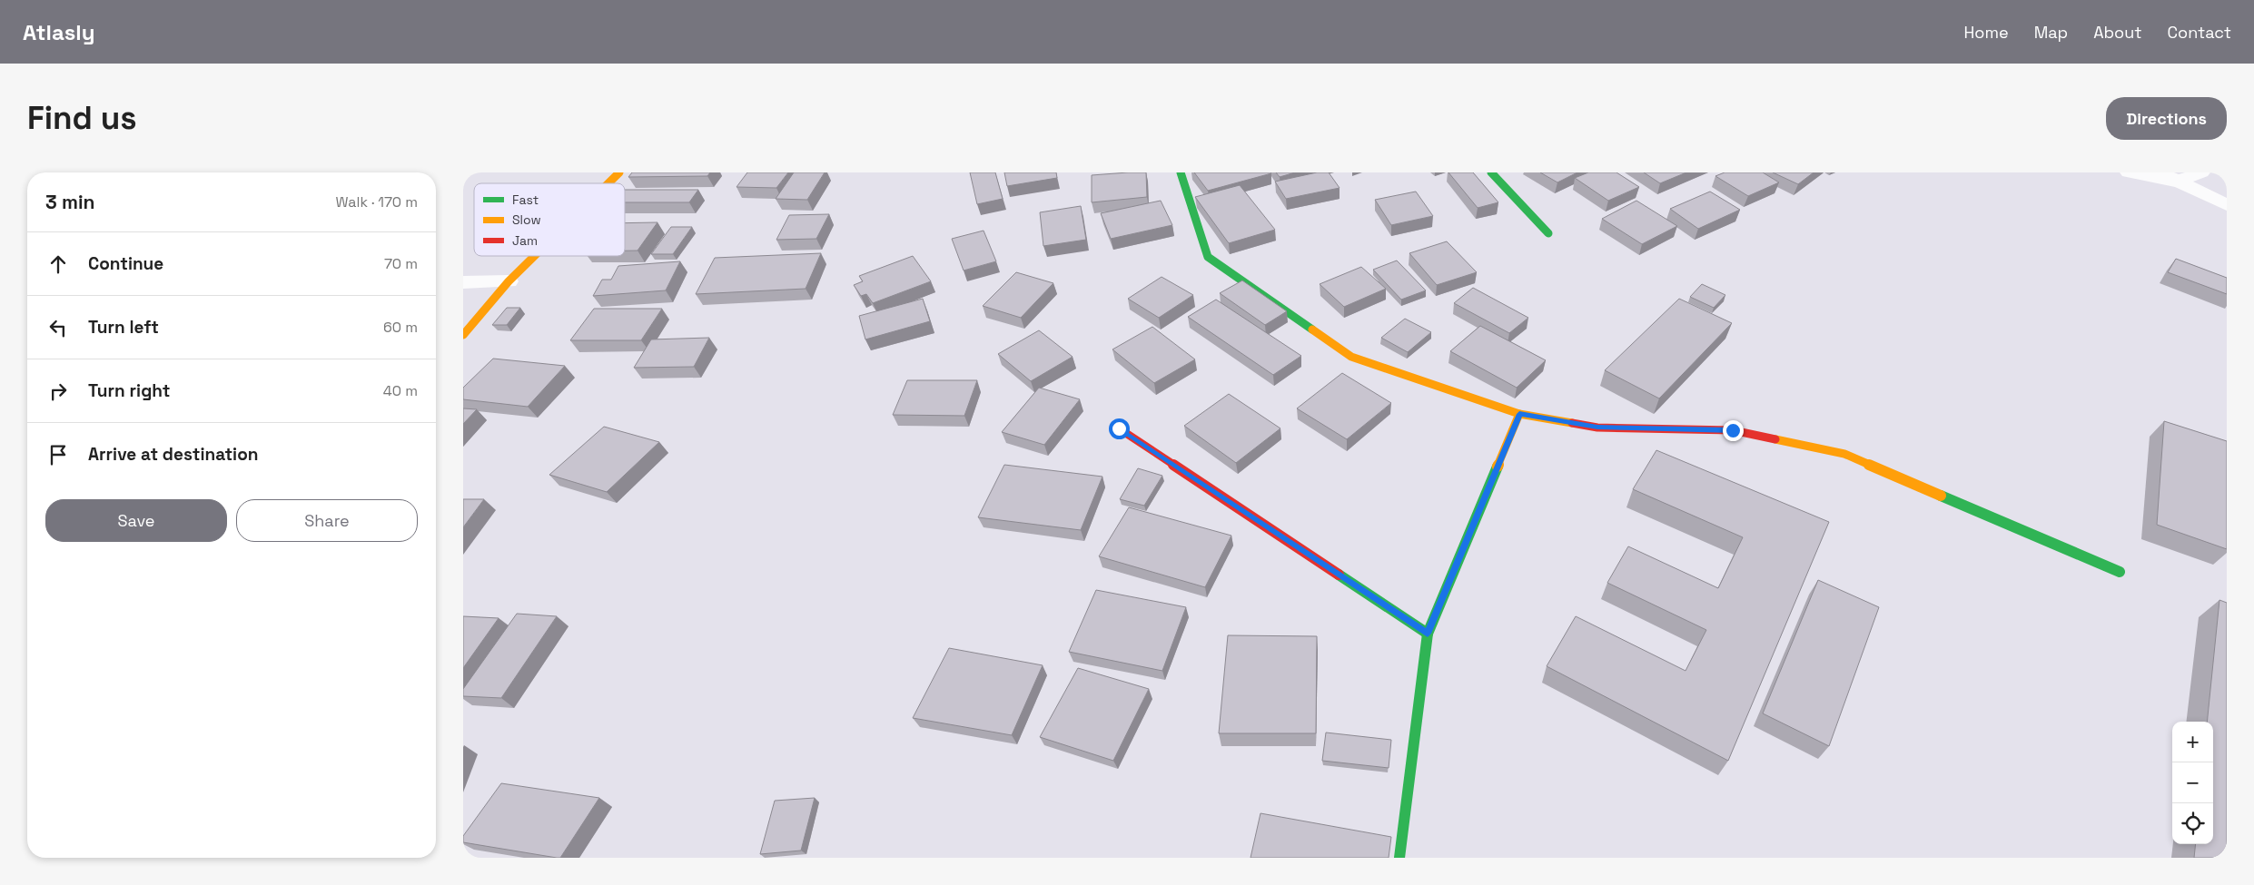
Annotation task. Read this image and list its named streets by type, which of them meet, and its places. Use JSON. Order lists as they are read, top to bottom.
{
  "legend": ["Fast", "Slow", "Jam"],
  "page": {
    "header": "Atlasly",
    "nav": [
      "Home",
      "Map",
      "About",
      "Contact"
    ],
    "buttons": [
      "Directions",
      ["Save", "Share"]
    ],
    "title": "Find us",
    "heading": ["3 min", "Walk · 170 m"],
    "list": [
      ["Continue", "70 m"],
      ["Turn left", "60 m"],
      ["Turn right", "40 m"],
      "Arrive at destination"
    ],
    "map_buttons": ["+", "−"]
  }
}
